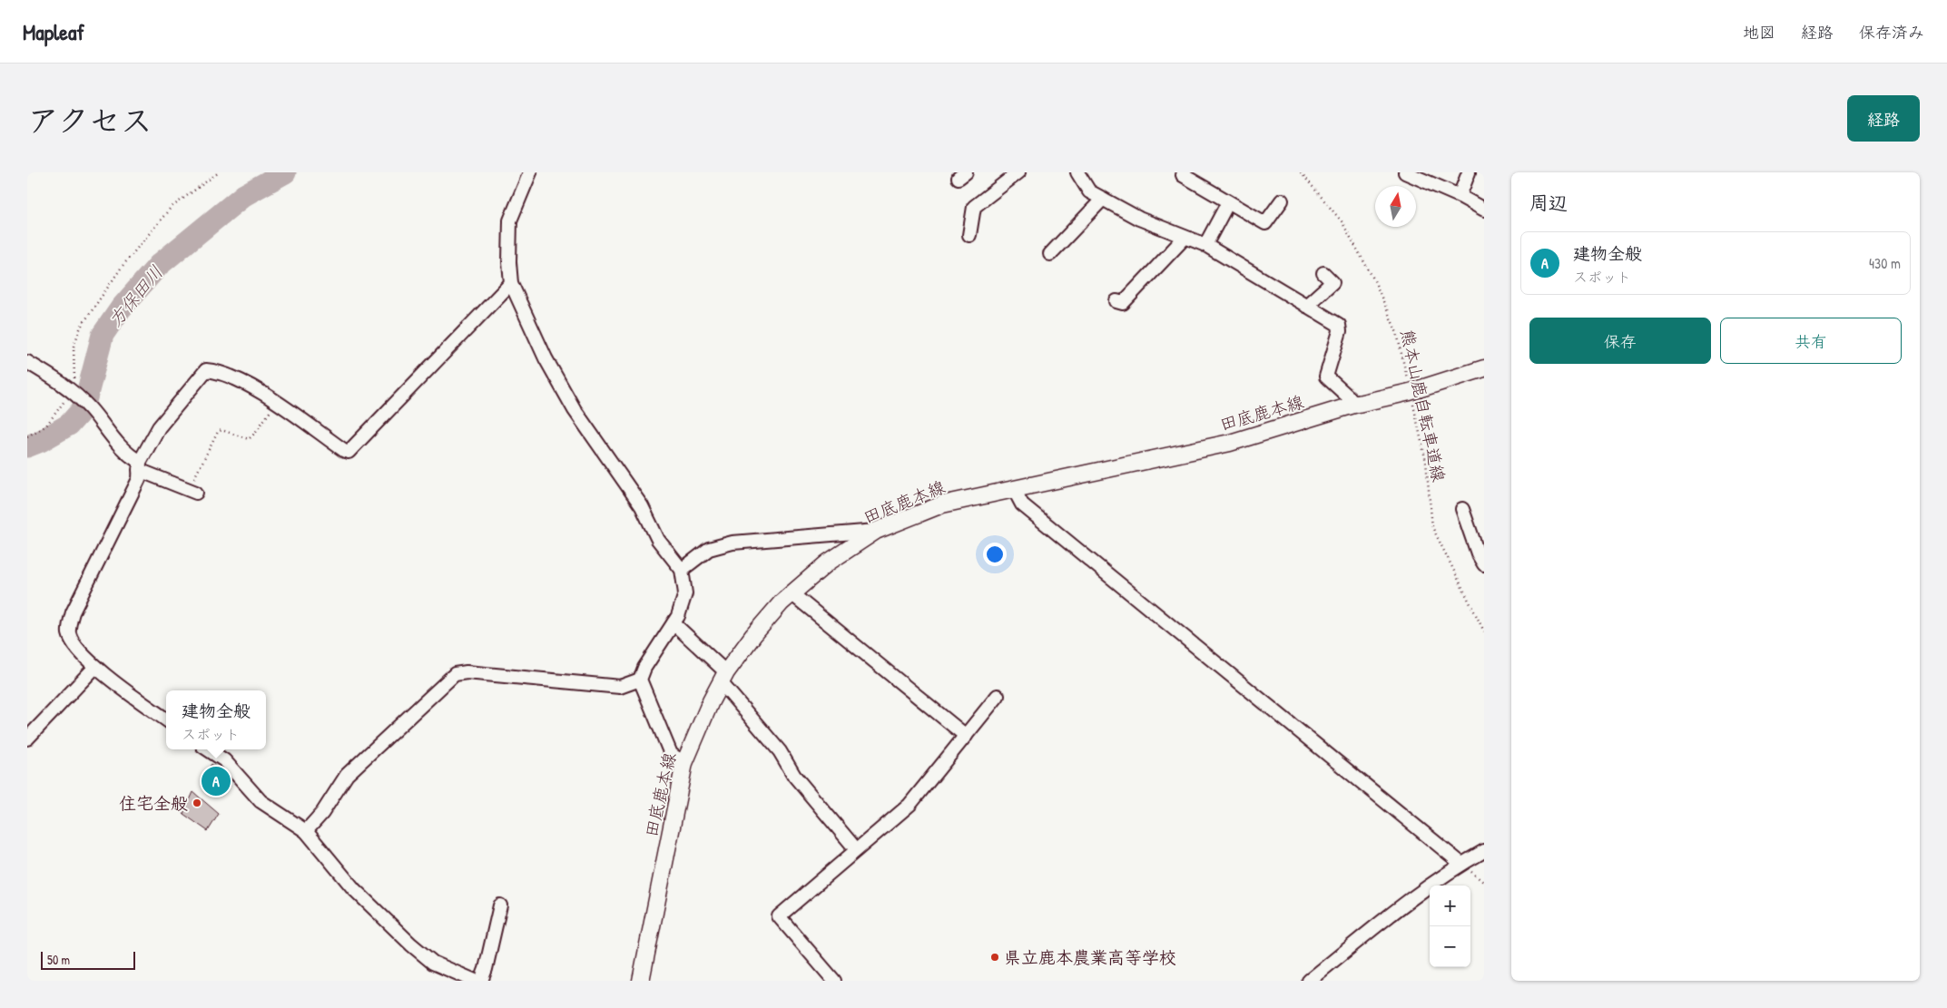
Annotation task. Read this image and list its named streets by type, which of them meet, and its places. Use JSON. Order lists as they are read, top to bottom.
{
  "streets": {
    "main road": ["田底鹿本線"],
    "path": ["熊本山鹿自転車道線"]
  },
  "crossings": [
    ["熊本山鹿自転車道線", "田底鹿本線"]
  ],
  "water": ["方保田川"],
  "places": ["住宅全般", "県立鹿本農業高等学校"],
  "scale_bar": "50 m",
  "north": "top",
  "page": {
    "header": "Mapleaf",
    "nav": ["地図", "経路", "保存済み"],
    "title": "アクセス",
    "buttons": [
      "経路",
      ["保存", "共有"]
    ],
    "heading": "周辺",
    "list": [
      {
        "mark": "A",
        "name": "建物全般",
        "note": "スポット",
        "value": "430 m"
      }
    ],
    "popup": ["建物全般", "スポット"],
    "pins": "A",
    "map_buttons": ["+", "−"],
    "scale": "50 m"
  }
}
